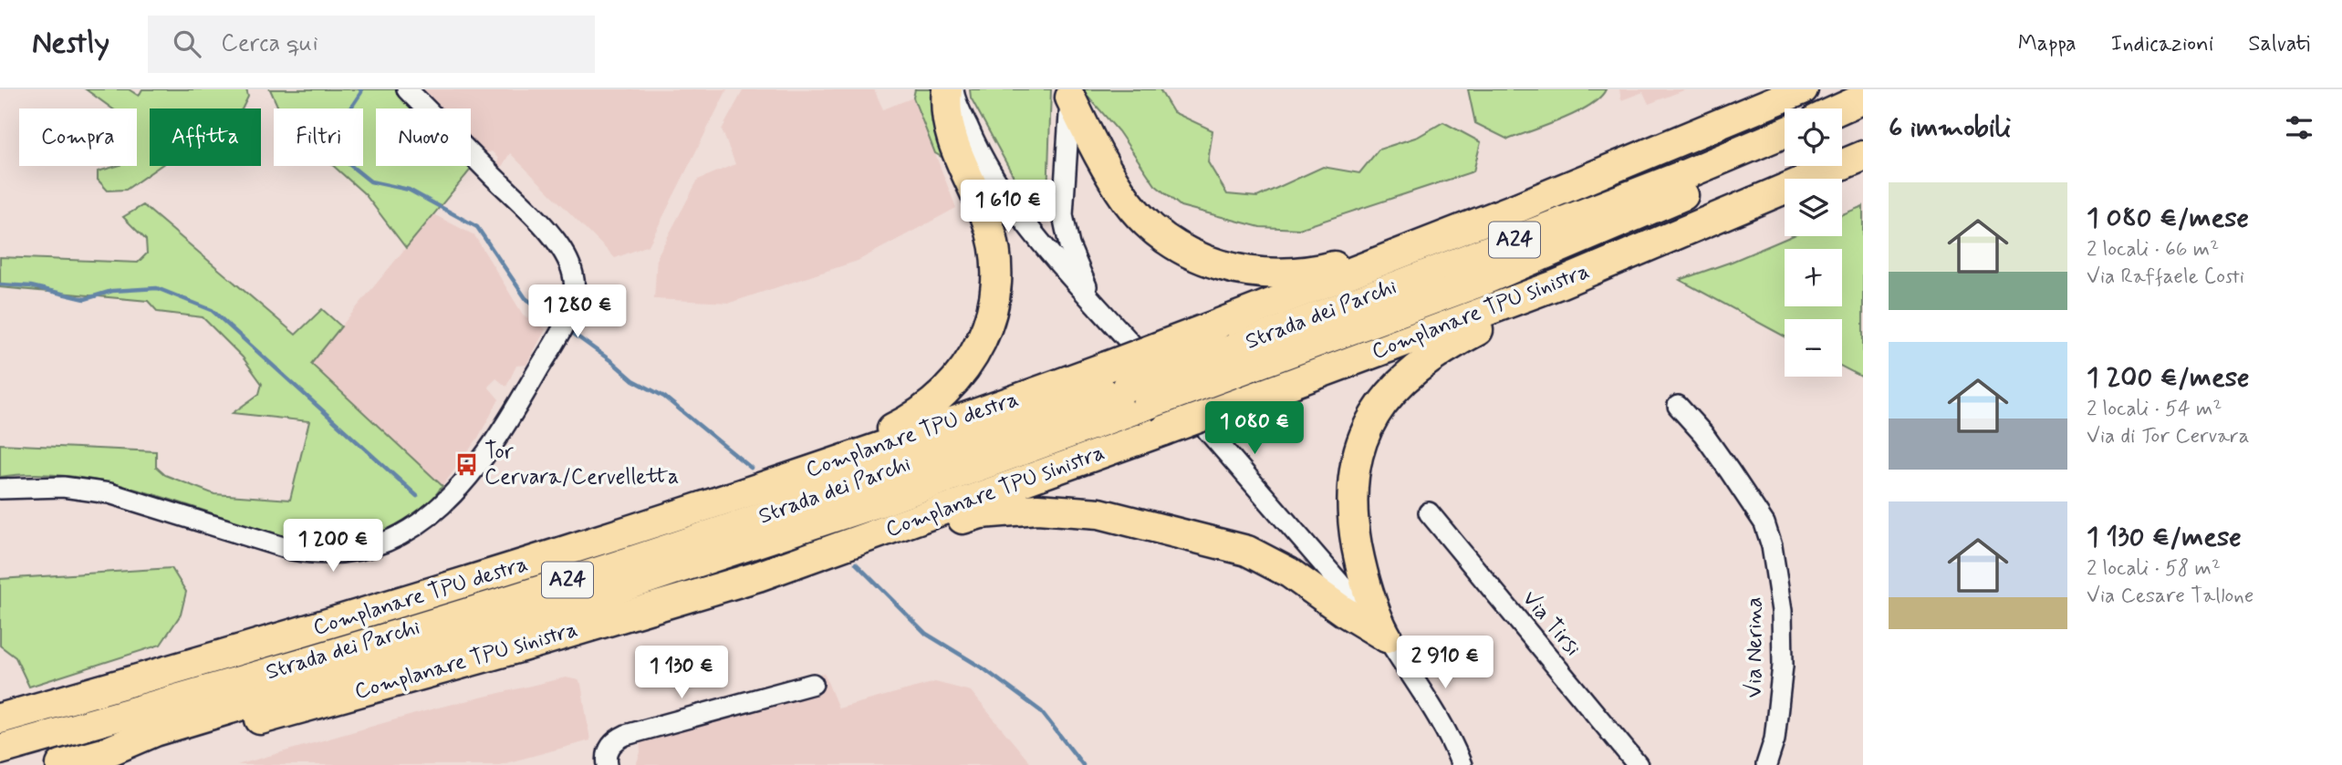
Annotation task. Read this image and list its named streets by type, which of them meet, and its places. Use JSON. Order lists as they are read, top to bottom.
{
  "streets": {
    "highway": [
      "A24",
      "Complanare TPU sinistra",
      "Strada dei Parchi",
      "Complanare TPU destra"
    ],
    "street": ["Via Tirsi", "Via Nerina"]
  },
  "crossings": [
    ["Complanare TPU sinistra", "Strada dei Parchi"],
    ["Strada dei Parchi", "Complanare TPU destra"]
  ],
  "places": {
    "bus stop": ["Tor Cervara/Cervelletta"]
  },
  "page": {
    "header": "Nestly",
    "search": "Cerca qui",
    "nav": ["Mappa", "Indicazioni", "Salvati"],
    "heading": "6 immobili",
    "map_buttons": ["+", "−"],
    "chip": [
      "Compra",
      "Affitta",
      "Filtri",
      "Nuovo"
    ],
    "list": [
      {
        "name": "1 080 €/mese",
        "note": "2 locali · 66 m² · Via Raffaele Costi"
      },
      {
        "name": "1 200 €/mese",
        "note": "2 locali · 54 m² · Via di Tor Cervara"
      },
      {
        "name": "1 130 €/mese",
        "note": "2 locali · 58 m² · Via Cesare Tallone"
      }
    ],
    "price": [
      "1 610 €",
      "1 280 €",
      "1 080 €",
      "1 200 €",
      "2 910 €",
      "1 130 €"
    ]
  }
}
